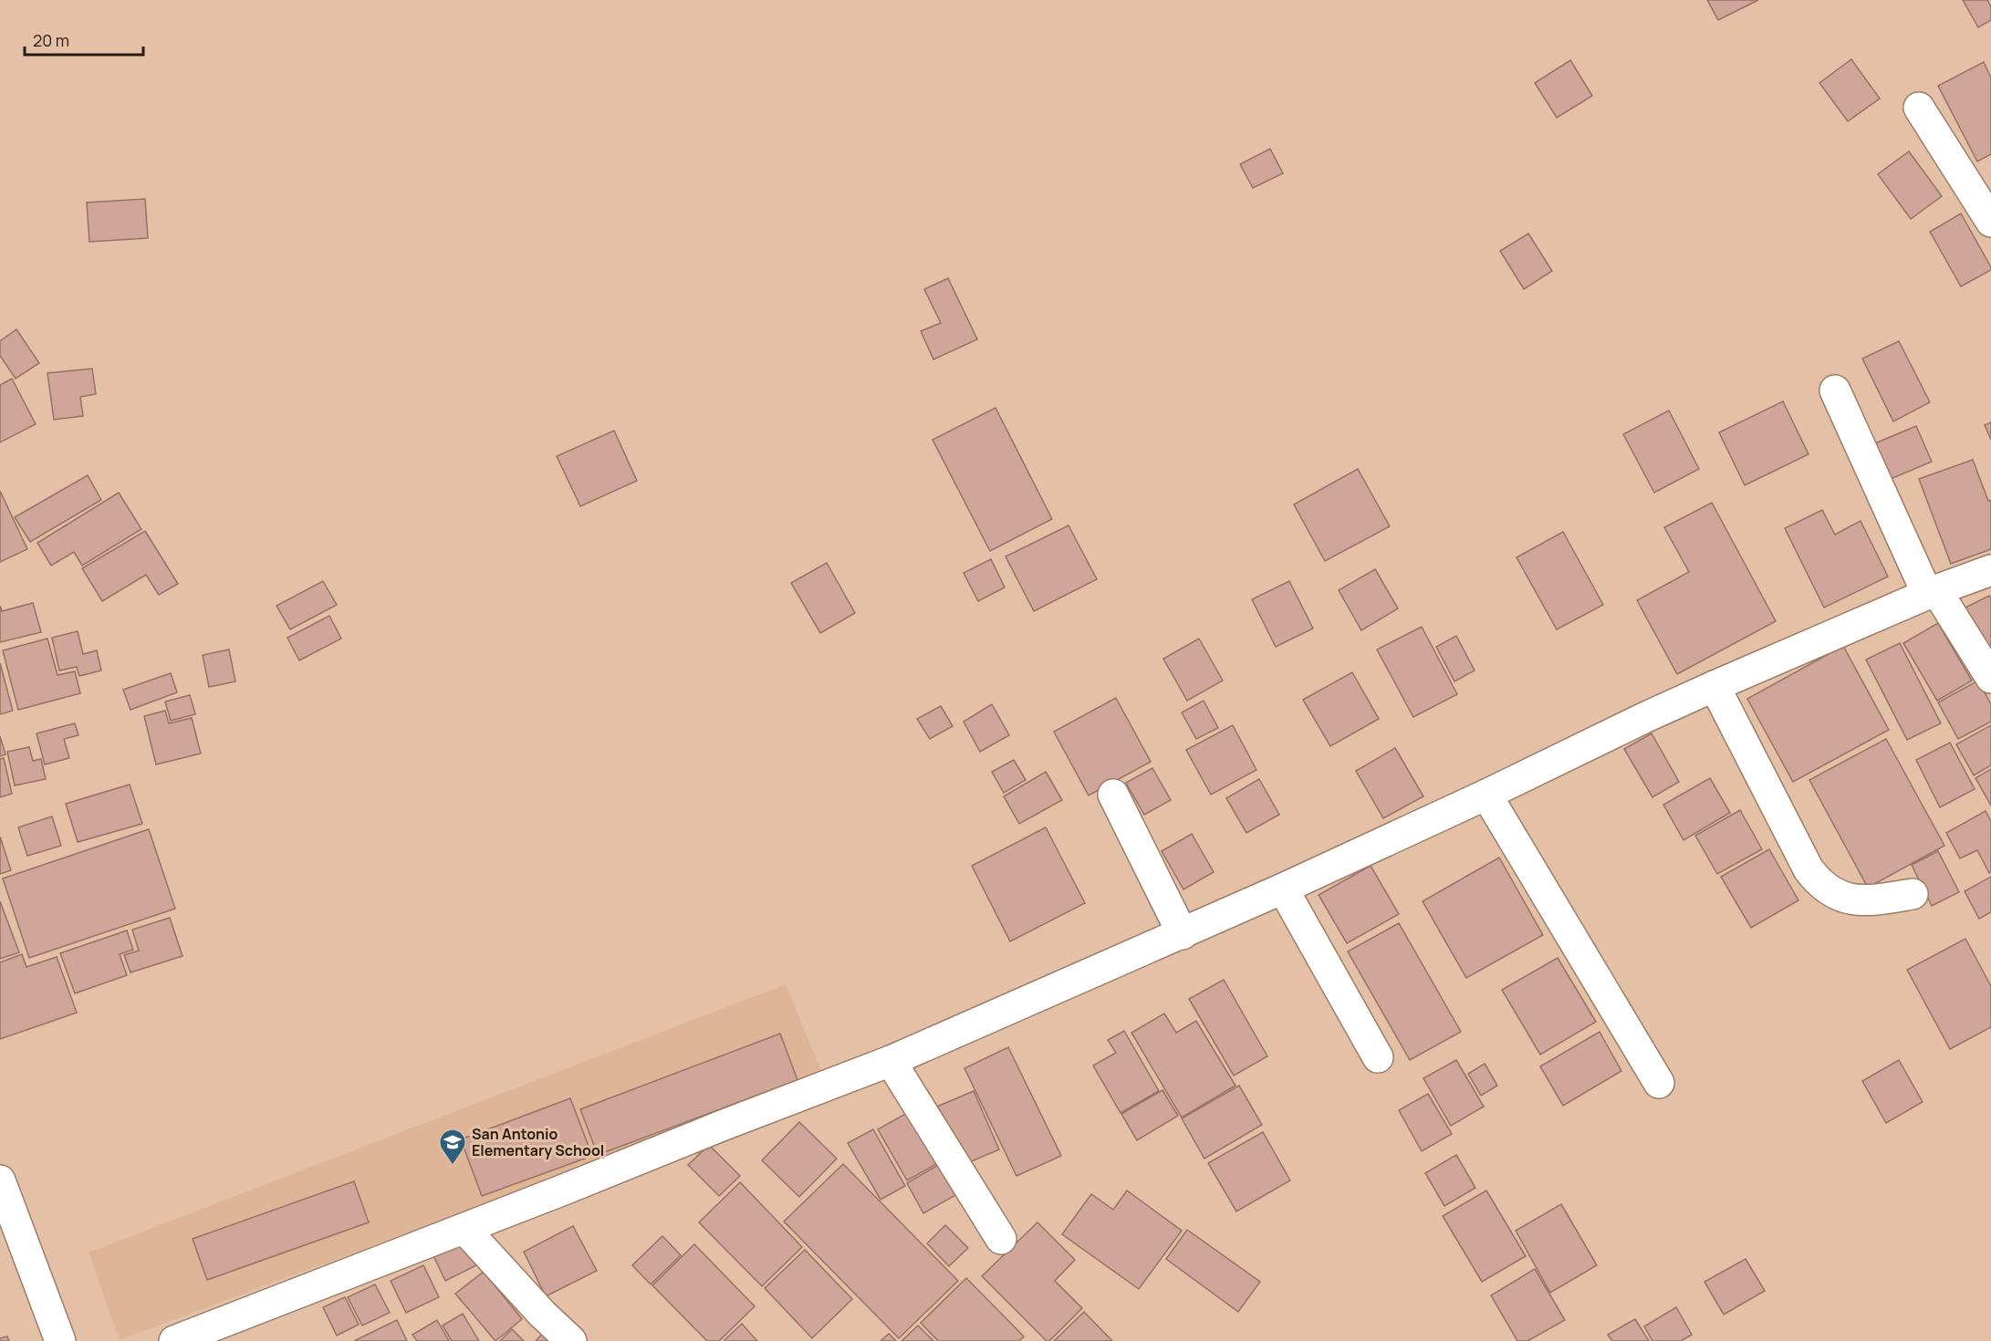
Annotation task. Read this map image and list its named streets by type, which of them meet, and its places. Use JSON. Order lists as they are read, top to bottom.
{
  "places": {
    "school or university": ["San Antonio Elementary School"]
  },
  "scale_bar": "20 m"
}
